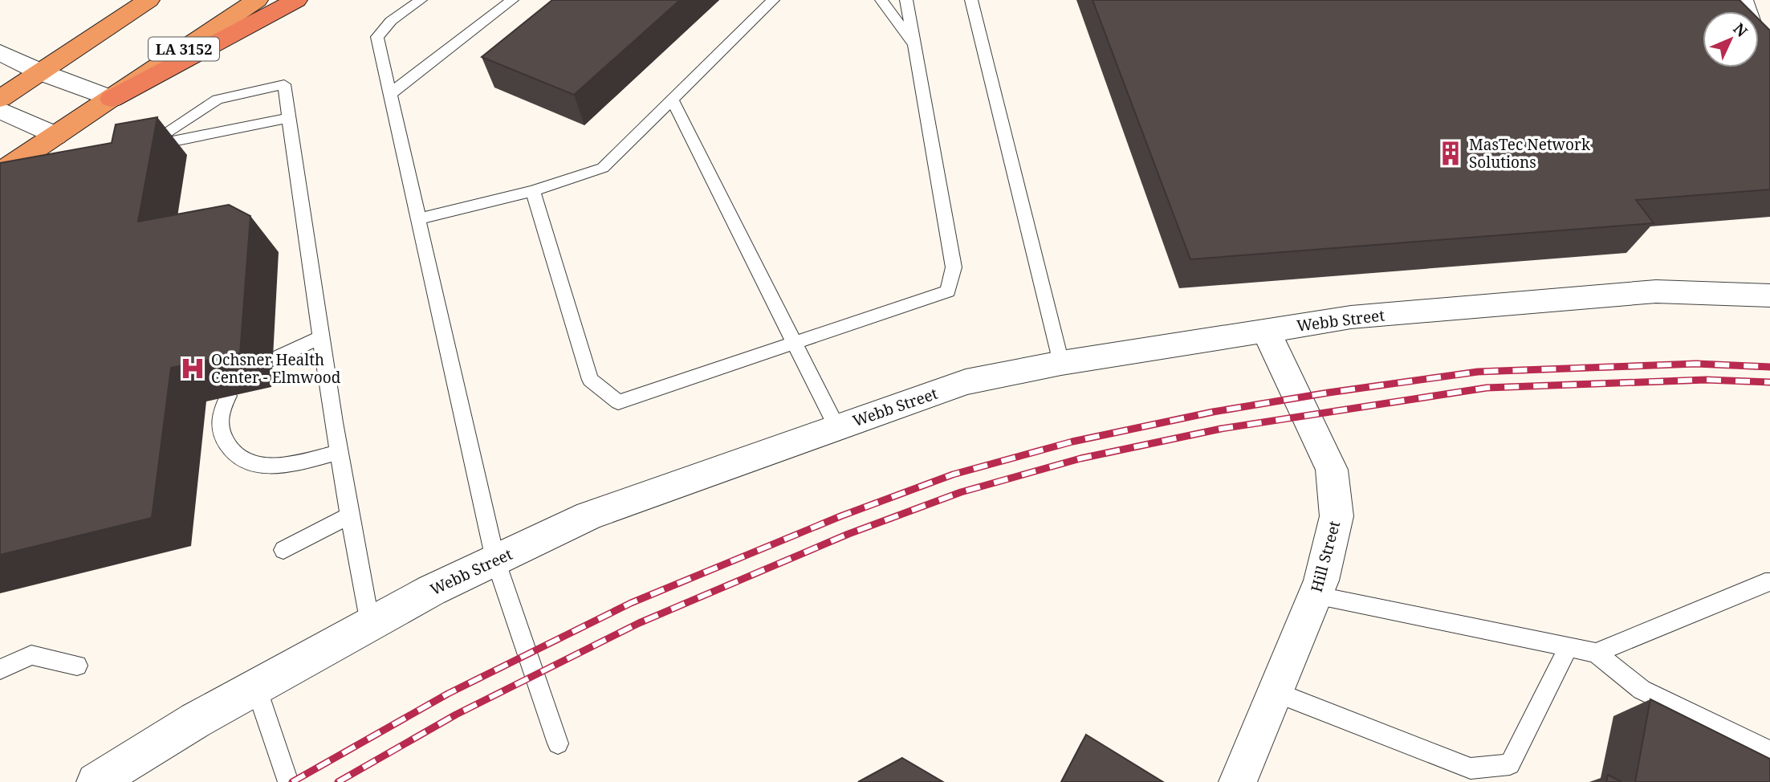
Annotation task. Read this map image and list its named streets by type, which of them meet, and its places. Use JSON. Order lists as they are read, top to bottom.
{
  "streets": {
    "highway": ["LA 3152"],
    "street": ["Webb Street", "Hill Street"]
  },
  "crossings": [
    ["Webb Street", "Hill Street"]
  ],
  "places": {
    "building": ["MasTec Network Solutions"],
    "hospital": ["Ochsner Health Center - Elmwood"]
  },
  "north": "top right"
}
